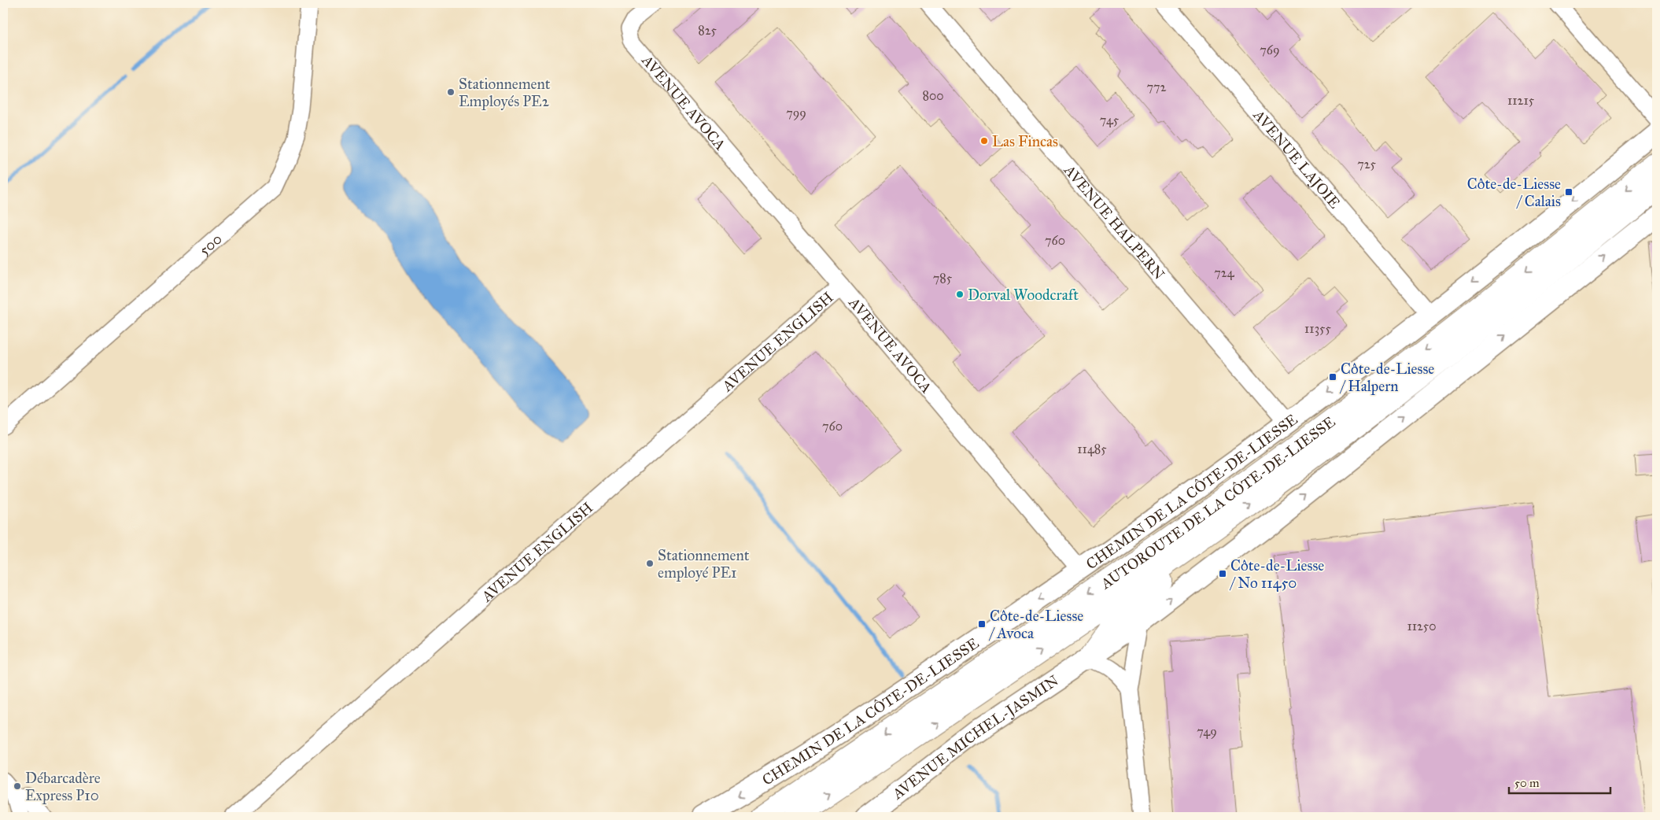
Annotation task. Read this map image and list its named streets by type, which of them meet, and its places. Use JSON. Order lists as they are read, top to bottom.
{
  "streets": {
    "highway": ["AUTOROUTE DE LA CÔTE-DE-LIESSE"],
    "main road": ["CHEMIN DE LA CÔTE-DE-LIESSE", "AVENUE MICHEL-JASMIN"],
    "street": [
      "AVENUE AVOCA",
      "AVENUE LAJOIE",
      "AVENUE HALPERN",
      "500",
      "AVENUE ENGLISH"
    ]
  },
  "crossings": [
    ["AVENUE AVOCA", "AVENUE ENGLISH"],
    ["AVENUE AVOCA", "CHEMIN DE LA CÔTE-DE-LIESSE"],
    ["AVENUE LAJOIE", "CHEMIN DE LA CÔTE-DE-LIESSE"],
    ["AVENUE HALPERN", "CHEMIN DE LA CÔTE-DE-LIESSE"]
  ],
  "places": {
    "other": [
      "Stationnement Employés PE2",
      "Las Fincas",
      "Dorval Woodcraft",
      "Stationnement employé PE1",
      "Débarcadère Express P10"
    ],
    "transit": [
      "Côte-de-Liesse / Calais",
      "Côte-de-Liesse / Halpern",
      "Côte-de-Liesse / No 11450",
      "Côte-de-Liesse / Avoca"
    ]
  },
  "house_numbers": [
    "825",
    "769",
    "772",
    "800",
    "11215",
    "799",
    "745",
    "725",
    "760",
    "724",
    "785",
    "11355",
    "760",
    "11485",
    "11250",
    "749"
  ],
  "scale_bar": "50 m"
}
